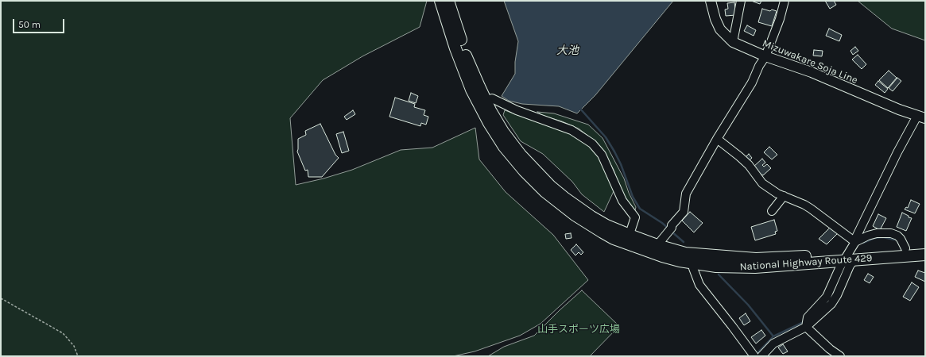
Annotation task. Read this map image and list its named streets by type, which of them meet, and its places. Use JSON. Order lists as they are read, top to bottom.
{
  "streets": {
    "highway": ["National Highway Route 429"],
    "main road": ["Mizuwakare Soja Line"]
  },
  "water": ["大池"],
  "parks": ["山手スポーツ広場"],
  "scale_bar": "50 m"
}
